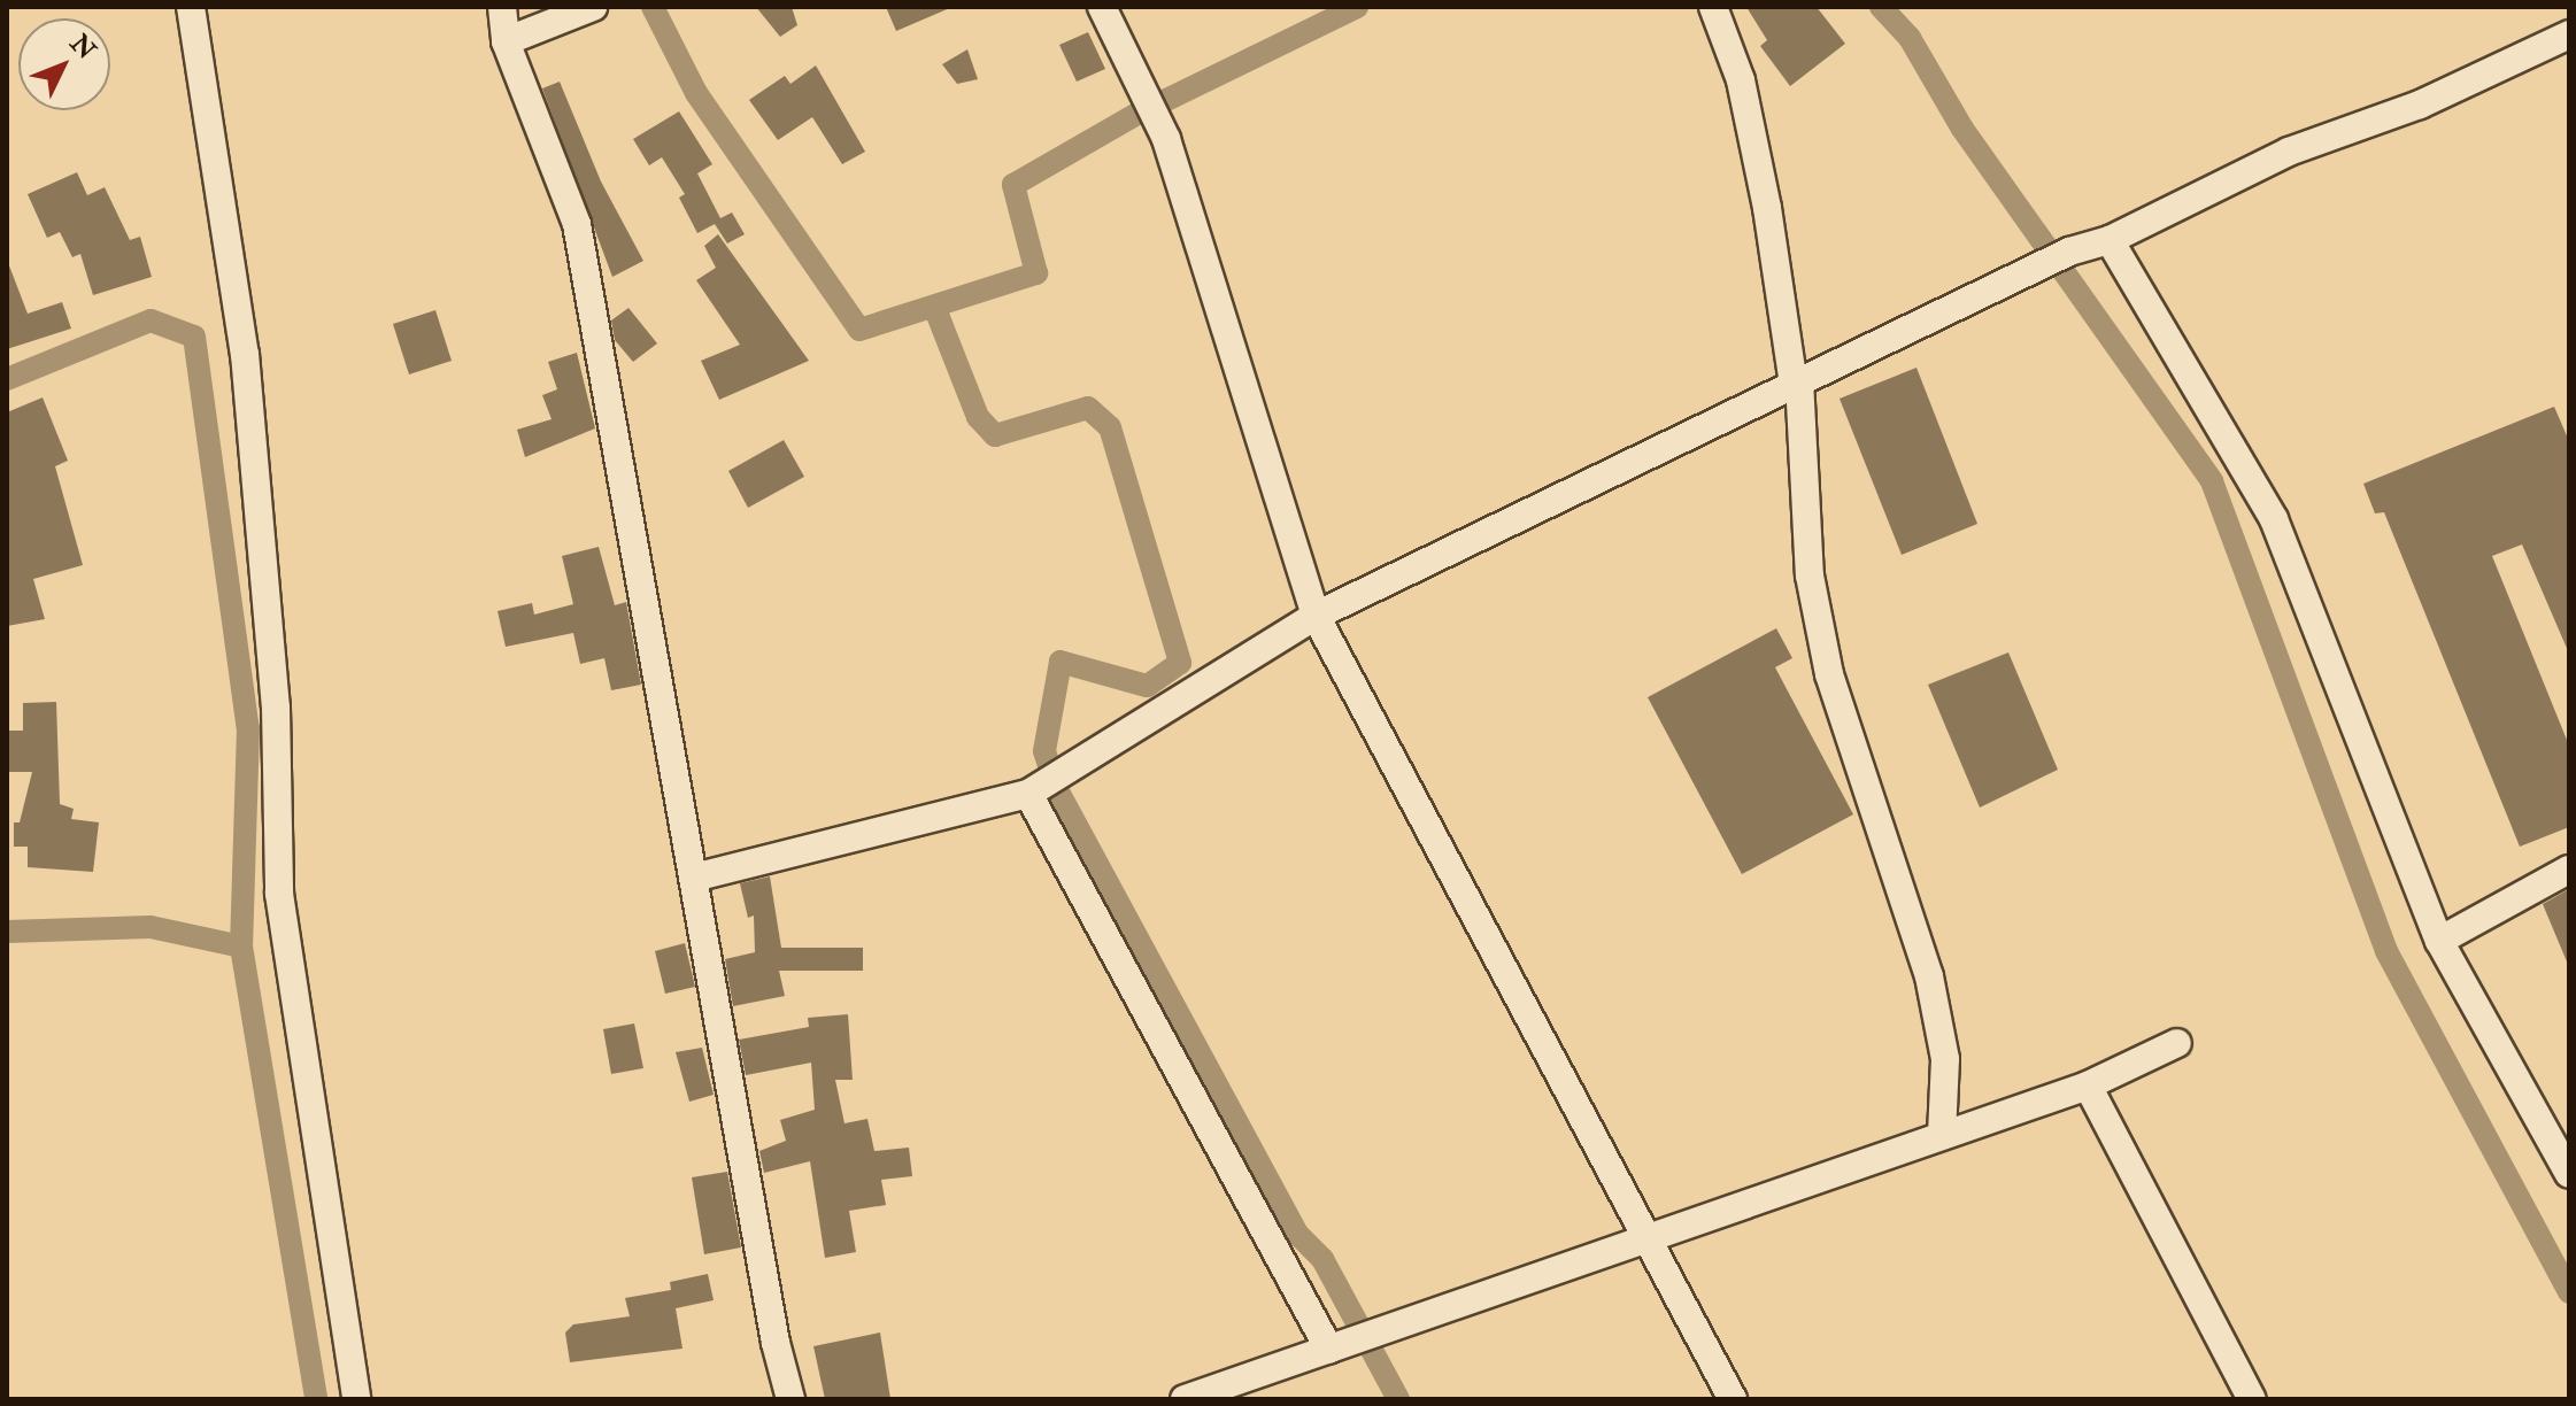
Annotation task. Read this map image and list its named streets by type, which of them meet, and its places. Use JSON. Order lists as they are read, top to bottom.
{
  "north": "top right"
}
